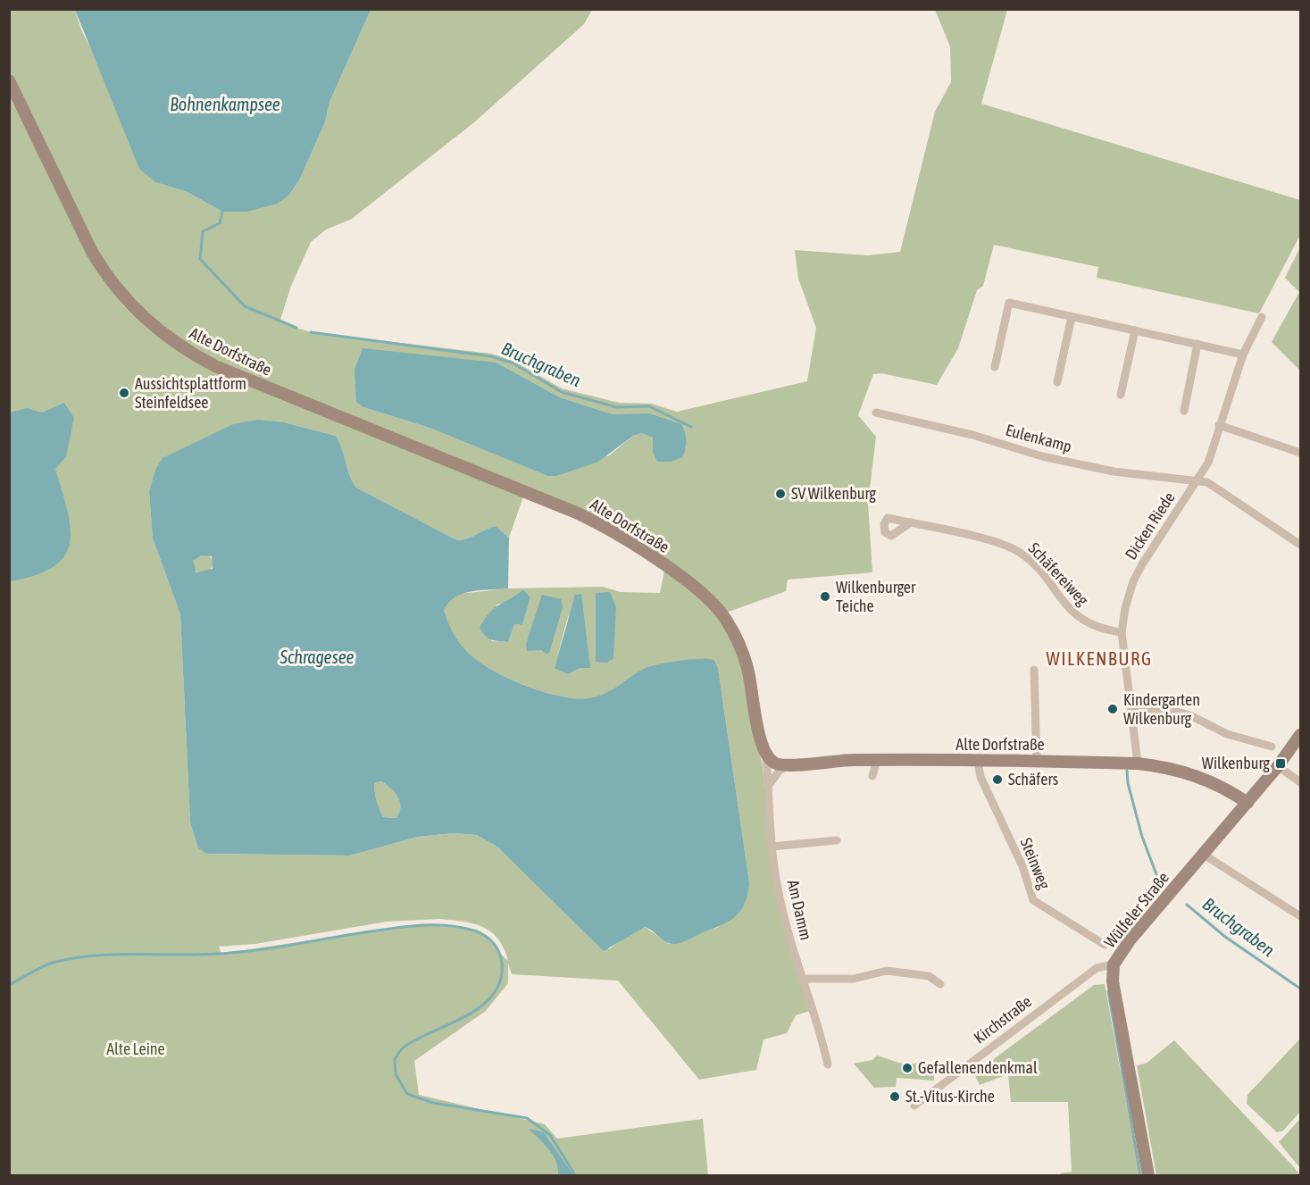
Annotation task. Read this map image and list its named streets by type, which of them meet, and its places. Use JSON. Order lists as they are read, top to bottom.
{
  "streets": {
    "street": [
      "Alte Dorfstraße",
      "Eulenkamp",
      "Dicken Riede",
      "Schäfereiweg",
      "Steinweg",
      "Am Damm",
      "Wülfeler Straße",
      "Kirchstraße"
    ]
  },
  "crossings": [
    ["Alte Dorfstraße", "Dicken Riede"],
    ["Alte Dorfstraße", "Steinweg"],
    ["Alte Dorfstraße", "Am Damm"],
    ["Alte Dorfstraße", "Wülfeler Straße"],
    ["Eulenkamp", "Dicken Riede"],
    ["Dicken Riede", "Schäfereiweg"],
    ["Wülfeler Straße", "Kirchstraße"]
  ],
  "districts": ["WILKENBURG"],
  "water": ["Bohnenkampsee", "Bruchgraben", "Schragesee"],
  "parks": ["Alte Leine"],
  "places": {
    "other": [
      "Aussichtsplattform Steinfeldsee",
      "SV Wilkenburg",
      "Wilkenburger Teiche",
      "Kindergarten Wilkenburg",
      "Schäfers",
      "Gefallenendenkmal",
      "St.-Vitus-Kirche"
    ],
    "transit": ["Wilkenburg"]
  }
}
